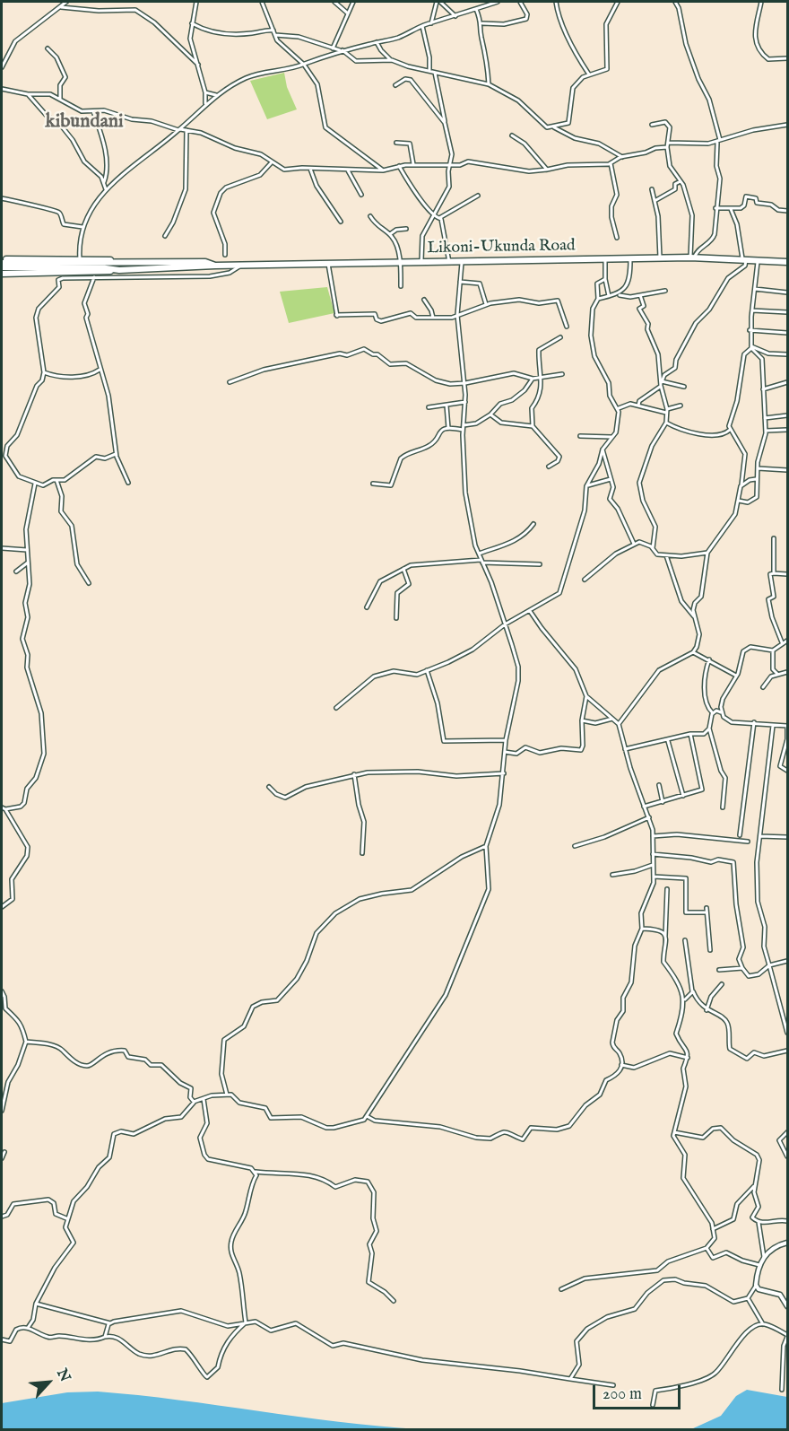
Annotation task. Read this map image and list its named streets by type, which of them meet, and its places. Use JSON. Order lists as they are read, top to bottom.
{
  "streets": {
    "highway": ["Likoni-Ukunda Road"]
  },
  "districts": ["kibundani"],
  "scale_bar": "200 m",
  "north": "top right"
}
